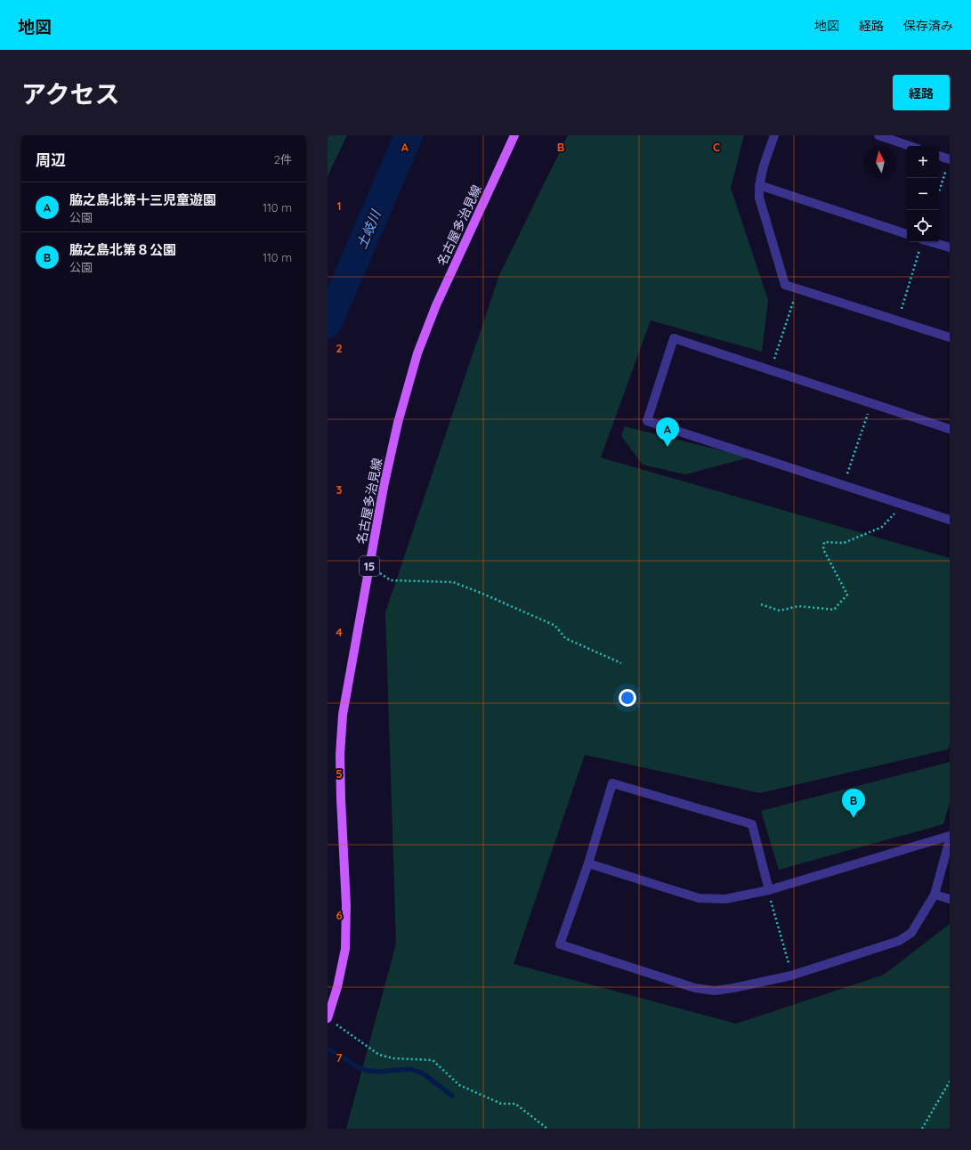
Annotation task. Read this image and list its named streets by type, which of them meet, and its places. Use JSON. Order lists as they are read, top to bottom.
{
  "streets": {
    "main road": ["名古屋多治見線", "15"]
  },
  "water": ["土岐川"],
  "north": "top",
  "page": {
    "header": "地図",
    "nav": ["地図", "経路", "保存済み"],
    "title": "アクセス",
    "buttons": "経路",
    "heading": ["周辺", "2件"],
    "map_buttons": ["+", "−"],
    "list": [
      {
        "mark": "A",
        "name": "脇之島北第十三児童遊園",
        "note": "公園",
        "value": "110 m"
      },
      {
        "mark": "B",
        "name": "脇之島北第８公園",
        "note": "公園",
        "value": "110 m"
      }
    ],
    "pins": ["A", "B"]
  },
  "grid": {
    "columns": ["A", "B", "C"],
    "rows": [
      "1",
      "2",
      "3",
      "4",
      "5",
      "6",
      "7"
    ]
  }
}
